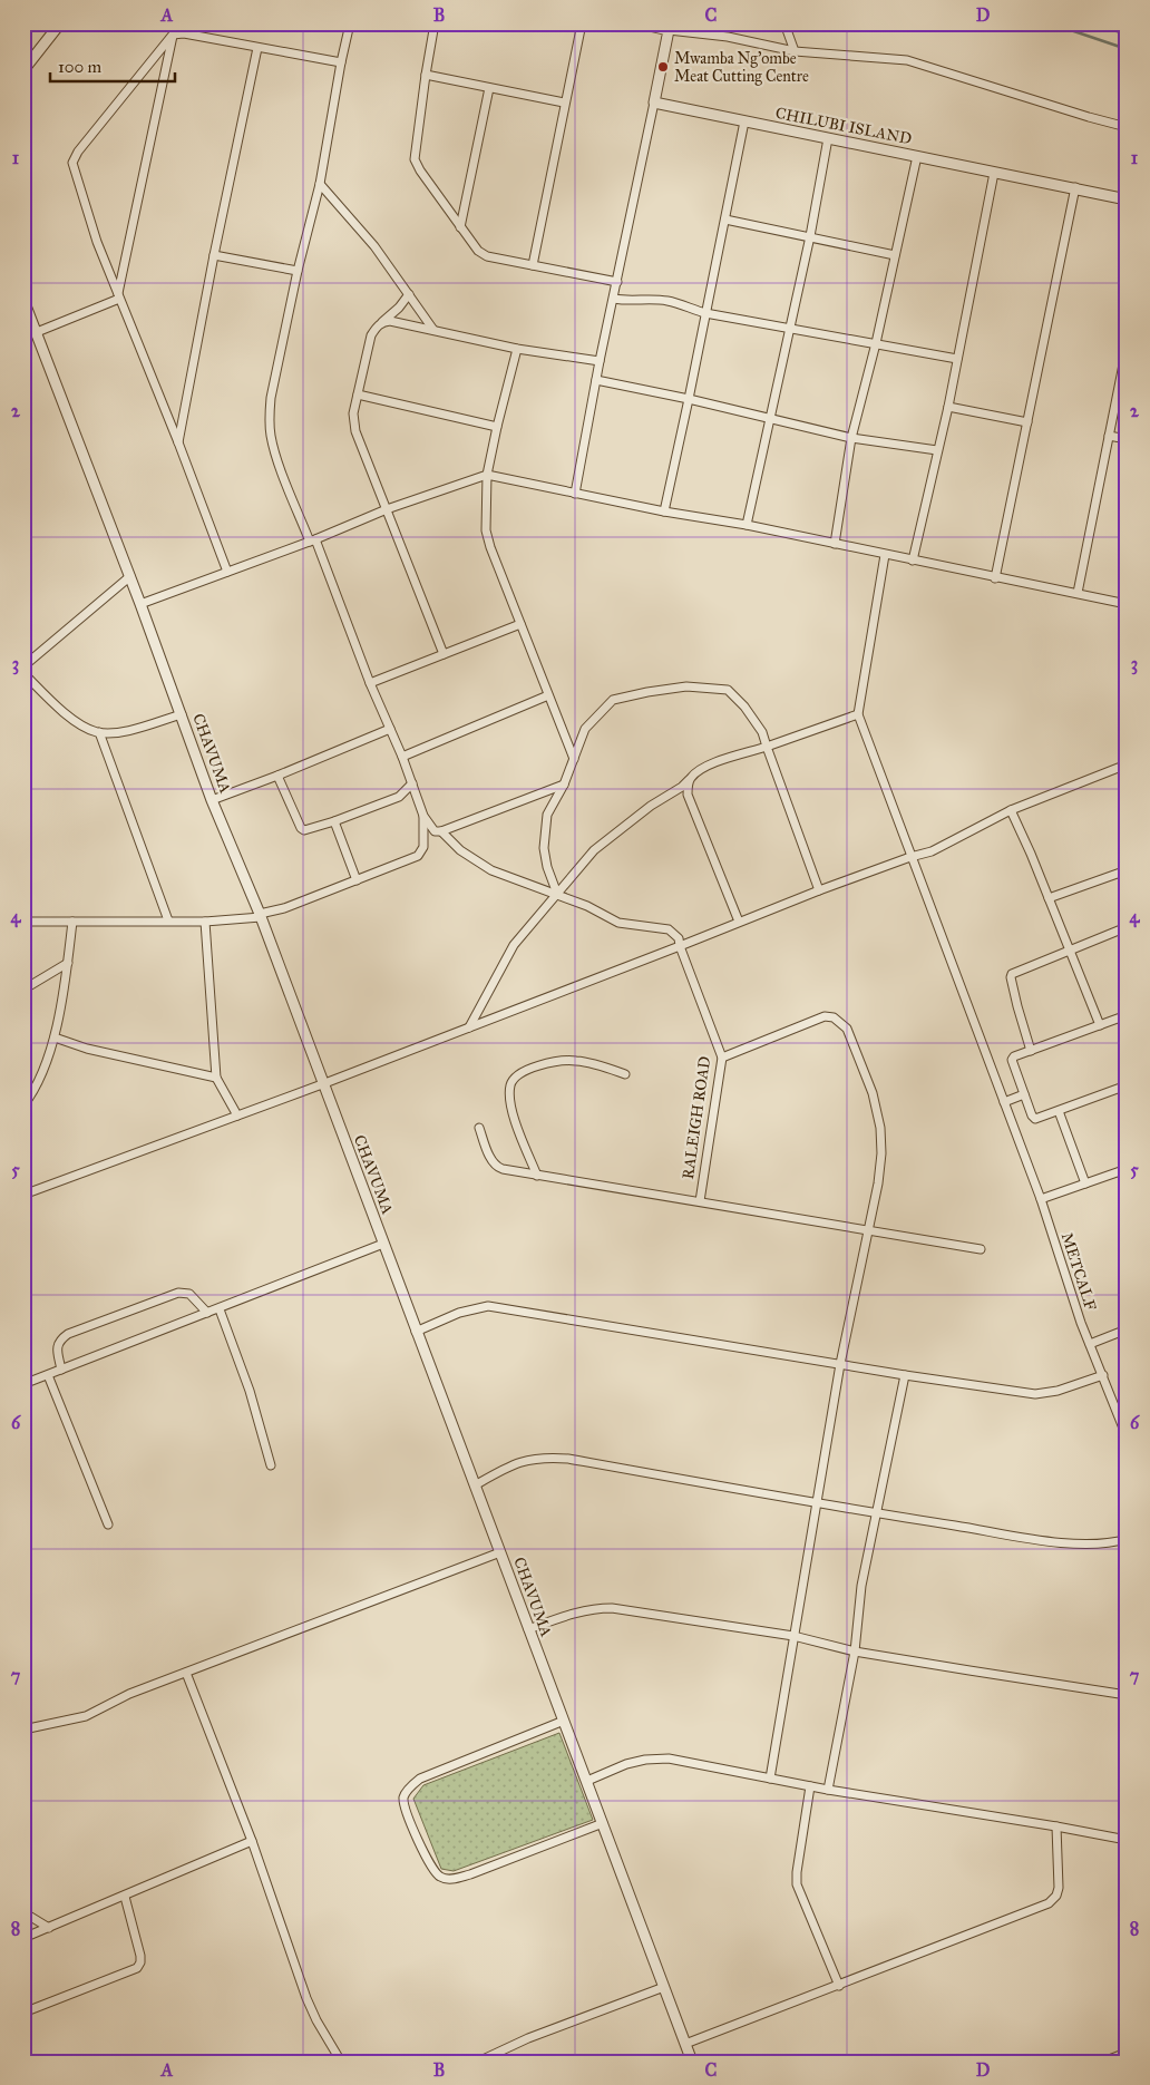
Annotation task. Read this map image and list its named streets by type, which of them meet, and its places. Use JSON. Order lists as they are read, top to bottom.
{
  "streets": {
    "street": [
      "CHILUBI ISLAND",
      "CHAVUMA",
      "RALEIGH ROAD",
      "METCALF"
    ]
  },
  "places": ["Mwamba Ng'ombe Meat Cutting Centre"],
  "scale_bar": "100 m",
  "grid": {
    "columns": [
      "A",
      "B",
      "C",
      "D"
    ],
    "rows": [
      "1",
      "2",
      "3",
      "4",
      "5",
      "6",
      "7",
      "8"
    ]
  }
}
